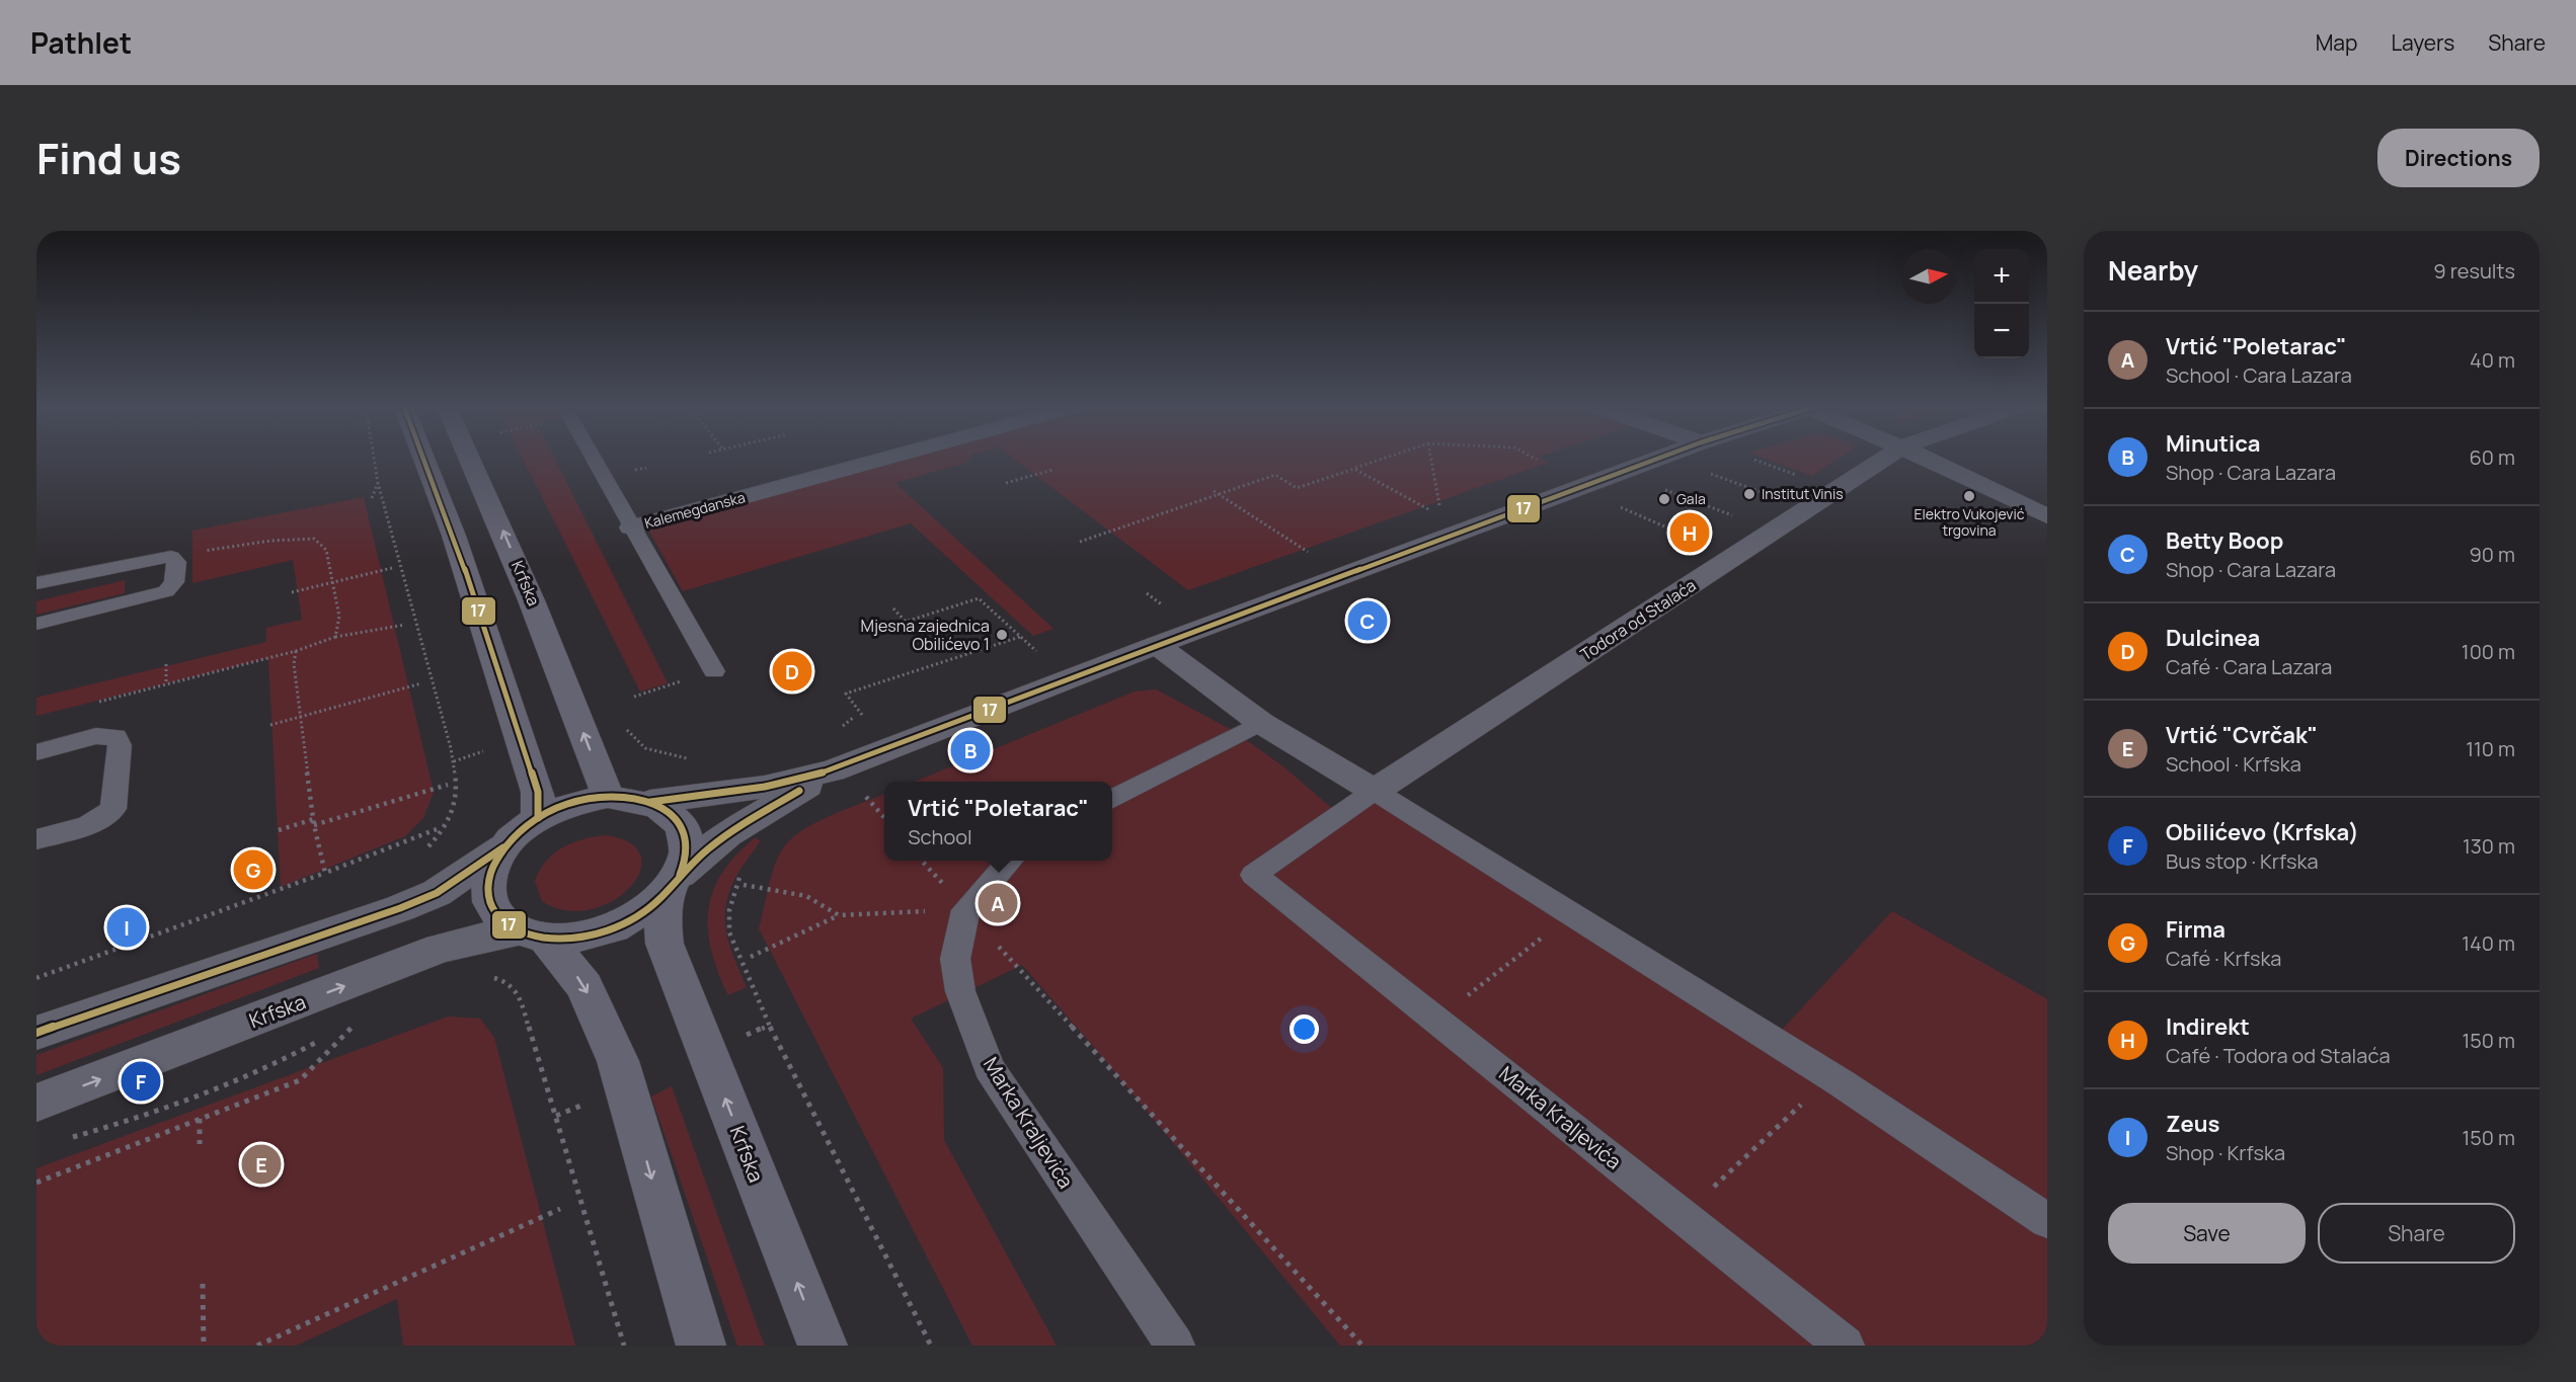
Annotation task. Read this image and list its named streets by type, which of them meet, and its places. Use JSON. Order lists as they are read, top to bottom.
{
  "streets": {
    "main road": ["Krfska"],
    "street": ["Kalemegdanska", "Todora od Stalaća"],
    "lane": ["Marka Kraljevića"]
  },
  "crossings": [
    ["Todora od Stalaća", "Marka Kraljevića"]
  ],
  "places": [
    "Institut Vinis",
    "Elektro Vukojević trgovina",
    "Gala",
    "Mjesna zajednica Obilićevo 1"
  ],
  "lines": ["transit line 17"],
  "north": "right",
  "page": {
    "header": "Pathlet",
    "nav": ["Map", "Layers", "Share"],
    "title": "Find us",
    "buttons": [
      "Directions",
      ["Save", "Share"]
    ],
    "heading": ["Nearby", "9 results"],
    "map_buttons": ["+", "−"],
    "list": [
      {
        "mark": "A",
        "name": "Vrtić \"Poletarac\"",
        "note": "School · Cara Lazara",
        "value": "40 m"
      },
      {
        "mark": "B",
        "name": "Minutica",
        "note": "Shop · Cara Lazara",
        "value": "60 m"
      },
      {
        "mark": "C",
        "name": "Betty Boop",
        "note": "Shop · Cara Lazara",
        "value": "90 m"
      },
      {
        "mark": "D",
        "name": "Dulcinea",
        "note": "Café · Cara Lazara",
        "value": "100 m"
      },
      {
        "mark": "E",
        "name": "Vrtić \"Cvrčak\"",
        "note": "School · Krfska",
        "value": "110 m"
      },
      {
        "mark": "F",
        "name": "Obilićevo (Krfska)",
        "note": "Bus stop · Krfska",
        "value": "130 m"
      },
      {
        "mark": "G",
        "name": "Firma",
        "note": "Café · Krfska",
        "value": "140 m"
      },
      {
        "mark": "H",
        "name": "Indirekt",
        "note": "Café · Todora od Stalaća",
        "value": "150 m"
      },
      {
        "mark": "I",
        "name": "Zeus",
        "note": "Shop · Krfska",
        "value": "150 m"
      }
    ],
    "pins": [
      "H",
      "C",
      "D",
      "B",
      "G",
      "A",
      "I",
      "F",
      "E"
    ],
    "popup": ["Vrtić \"Poletarac\"", "School"]
  }
}
